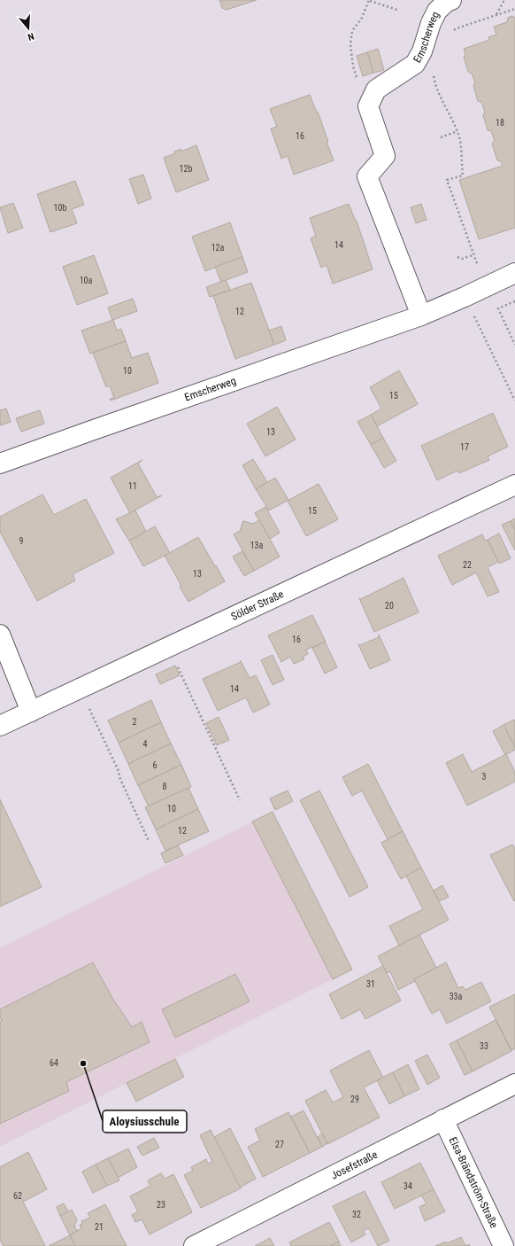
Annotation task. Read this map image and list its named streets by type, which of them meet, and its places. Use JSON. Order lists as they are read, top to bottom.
{
  "streets": {
    "street": [
      "Emscherweg",
      "Sölder Straße",
      "Josefstraße",
      "Elsa-Brändström-Straße"
    ]
  },
  "crossings": [
    ["Josefstraße", "Elsa-Brändström-Straße"]
  ],
  "places": ["Aloysiusschule"],
  "house_numbers": [
    "18",
    "16",
    "12b",
    "10b",
    "14",
    "12a",
    "10a",
    "12",
    "10",
    "15",
    "13",
    "17",
    "11",
    "15",
    "9",
    "13a",
    "22",
    "13",
    "20",
    "16",
    "14",
    "2",
    "4",
    "6",
    "3",
    "8",
    "10",
    "12",
    "31",
    "33a",
    "33",
    "64",
    "29",
    "27",
    "34",
    "62",
    "23",
    "32",
    "21"
  ],
  "north": "bottom"
}
